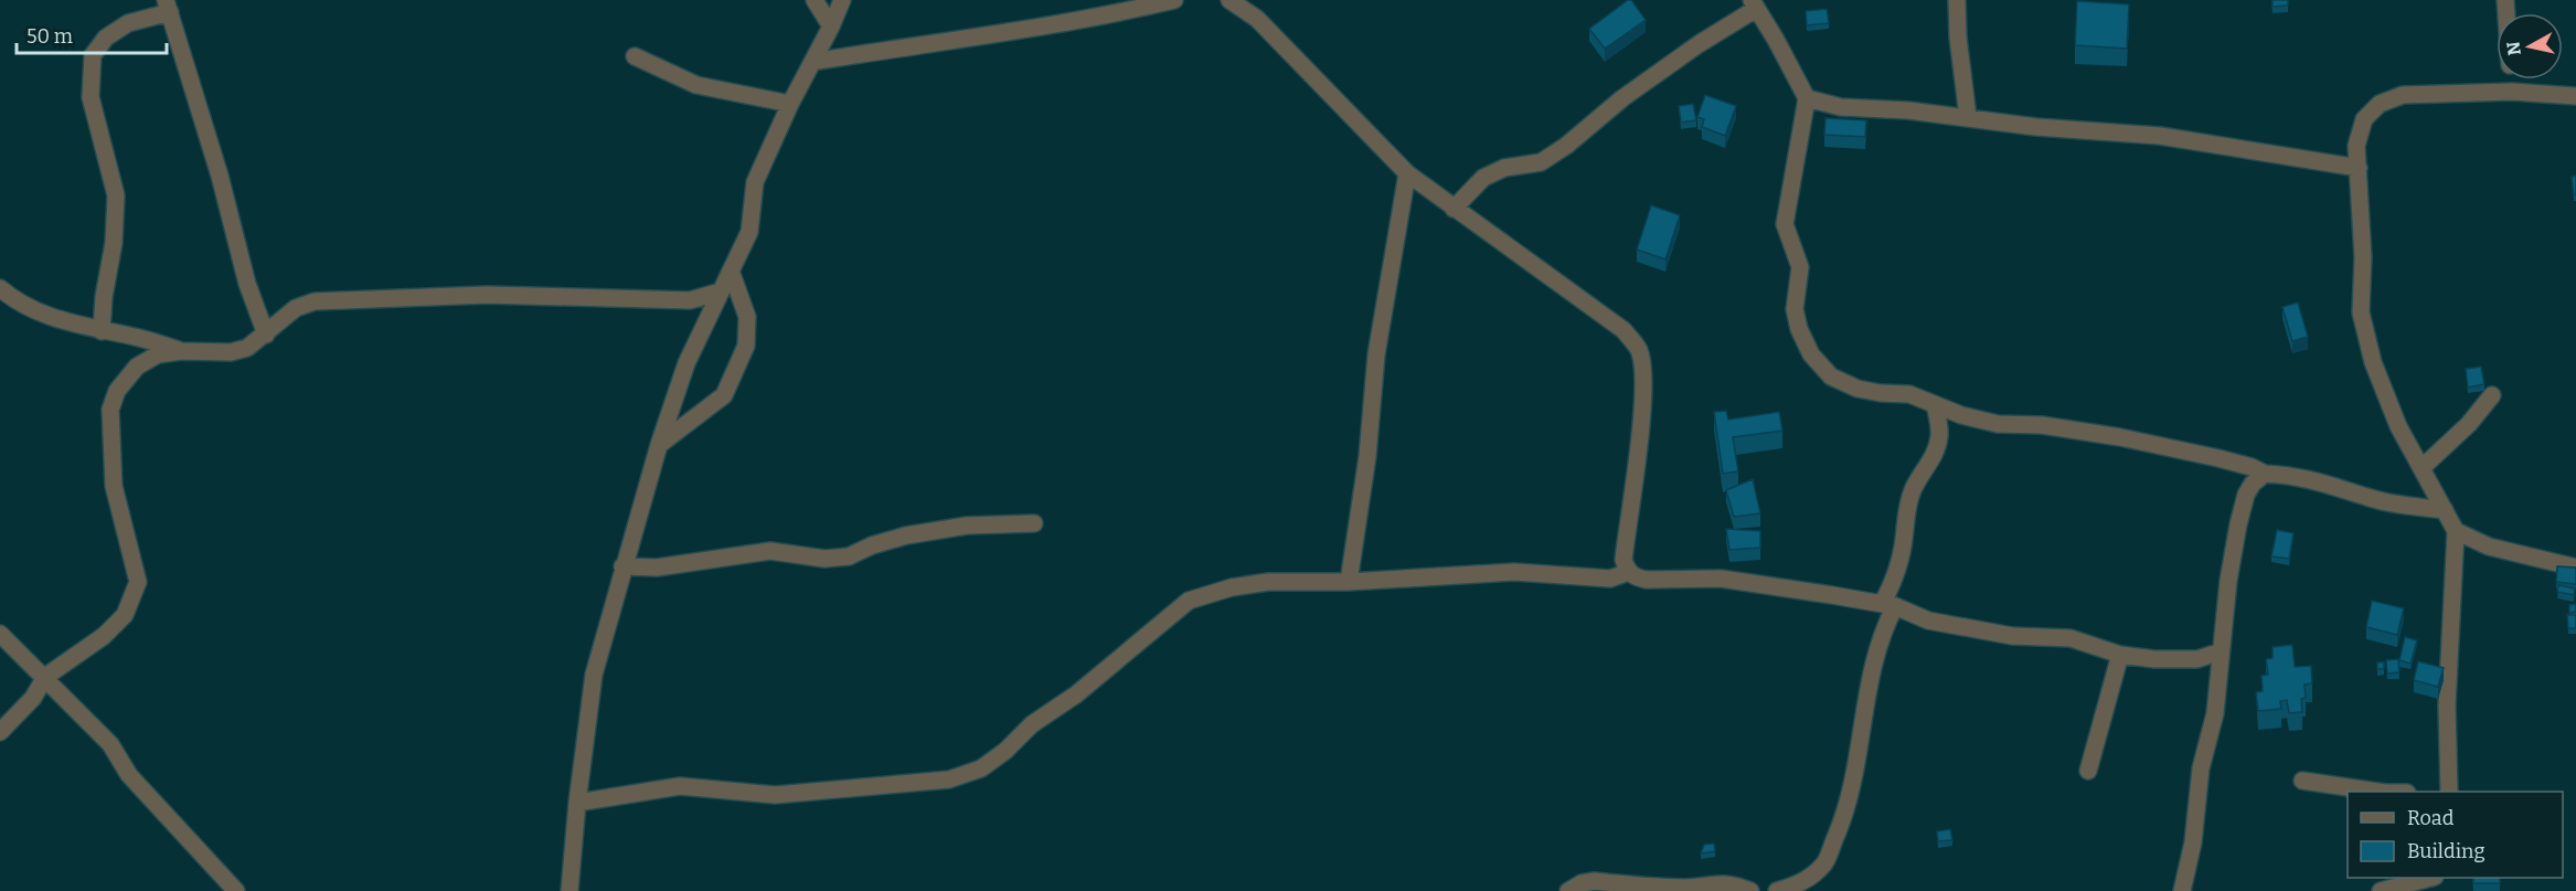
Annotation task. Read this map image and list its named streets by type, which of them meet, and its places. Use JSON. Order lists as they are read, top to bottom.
{
  "legend": ["Road", "Building"],
  "scale_bar": "50 m",
  "north": "left"
}
